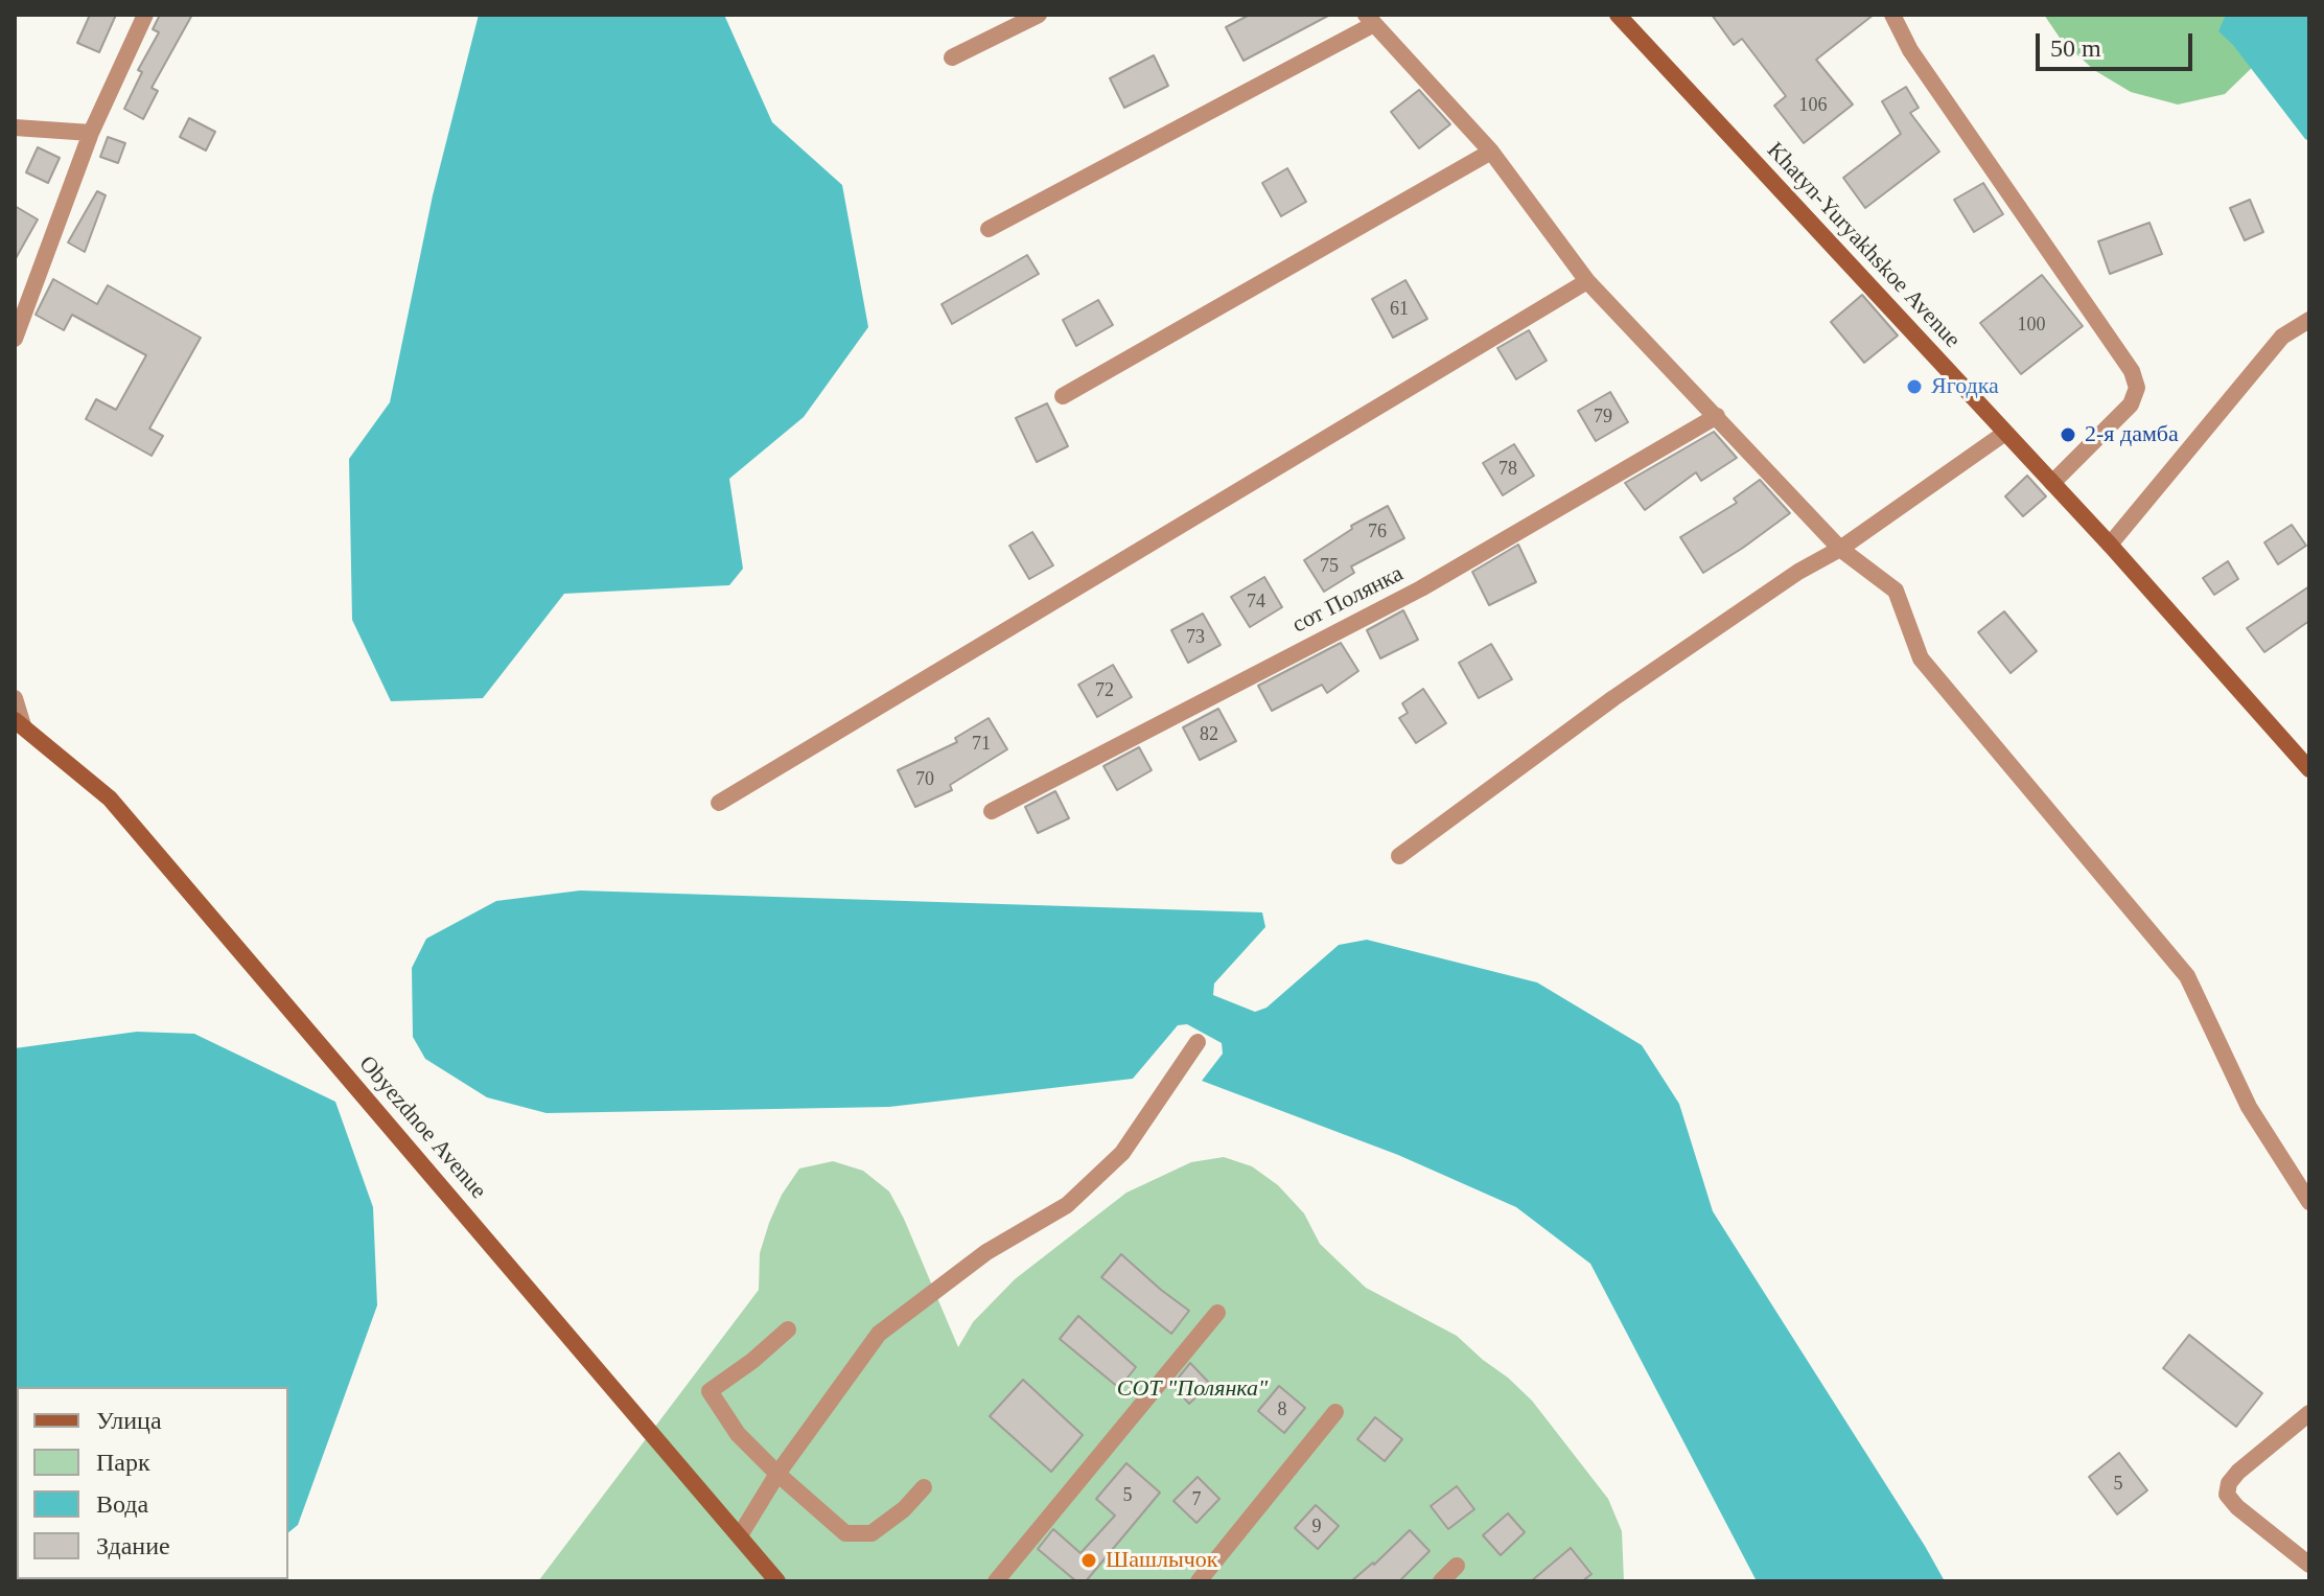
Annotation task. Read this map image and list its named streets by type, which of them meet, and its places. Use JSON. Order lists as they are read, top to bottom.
{
  "streets": {
    "main road": ["Khatyn-Yuryakhskoe Avenue", "Obyezdnoe Avenue"],
    "street": ["сот Полянка"]
  },
  "parks": ["СОТ \"Полянка\""],
  "places": ["Ягодка", "2-я дамба", "Шашлычок"],
  "house_numbers": [
    "106",
    "61",
    "100",
    "79",
    "78",
    "76",
    "75",
    "74",
    "73",
    "72",
    "82",
    "71",
    "70",
    "8",
    "5",
    "5",
    "7",
    "9"
  ],
  "legend": [
    "Улица",
    "Парк",
    "Вода",
    "Здание"
  ],
  "scale_bar": "50 m"
}
